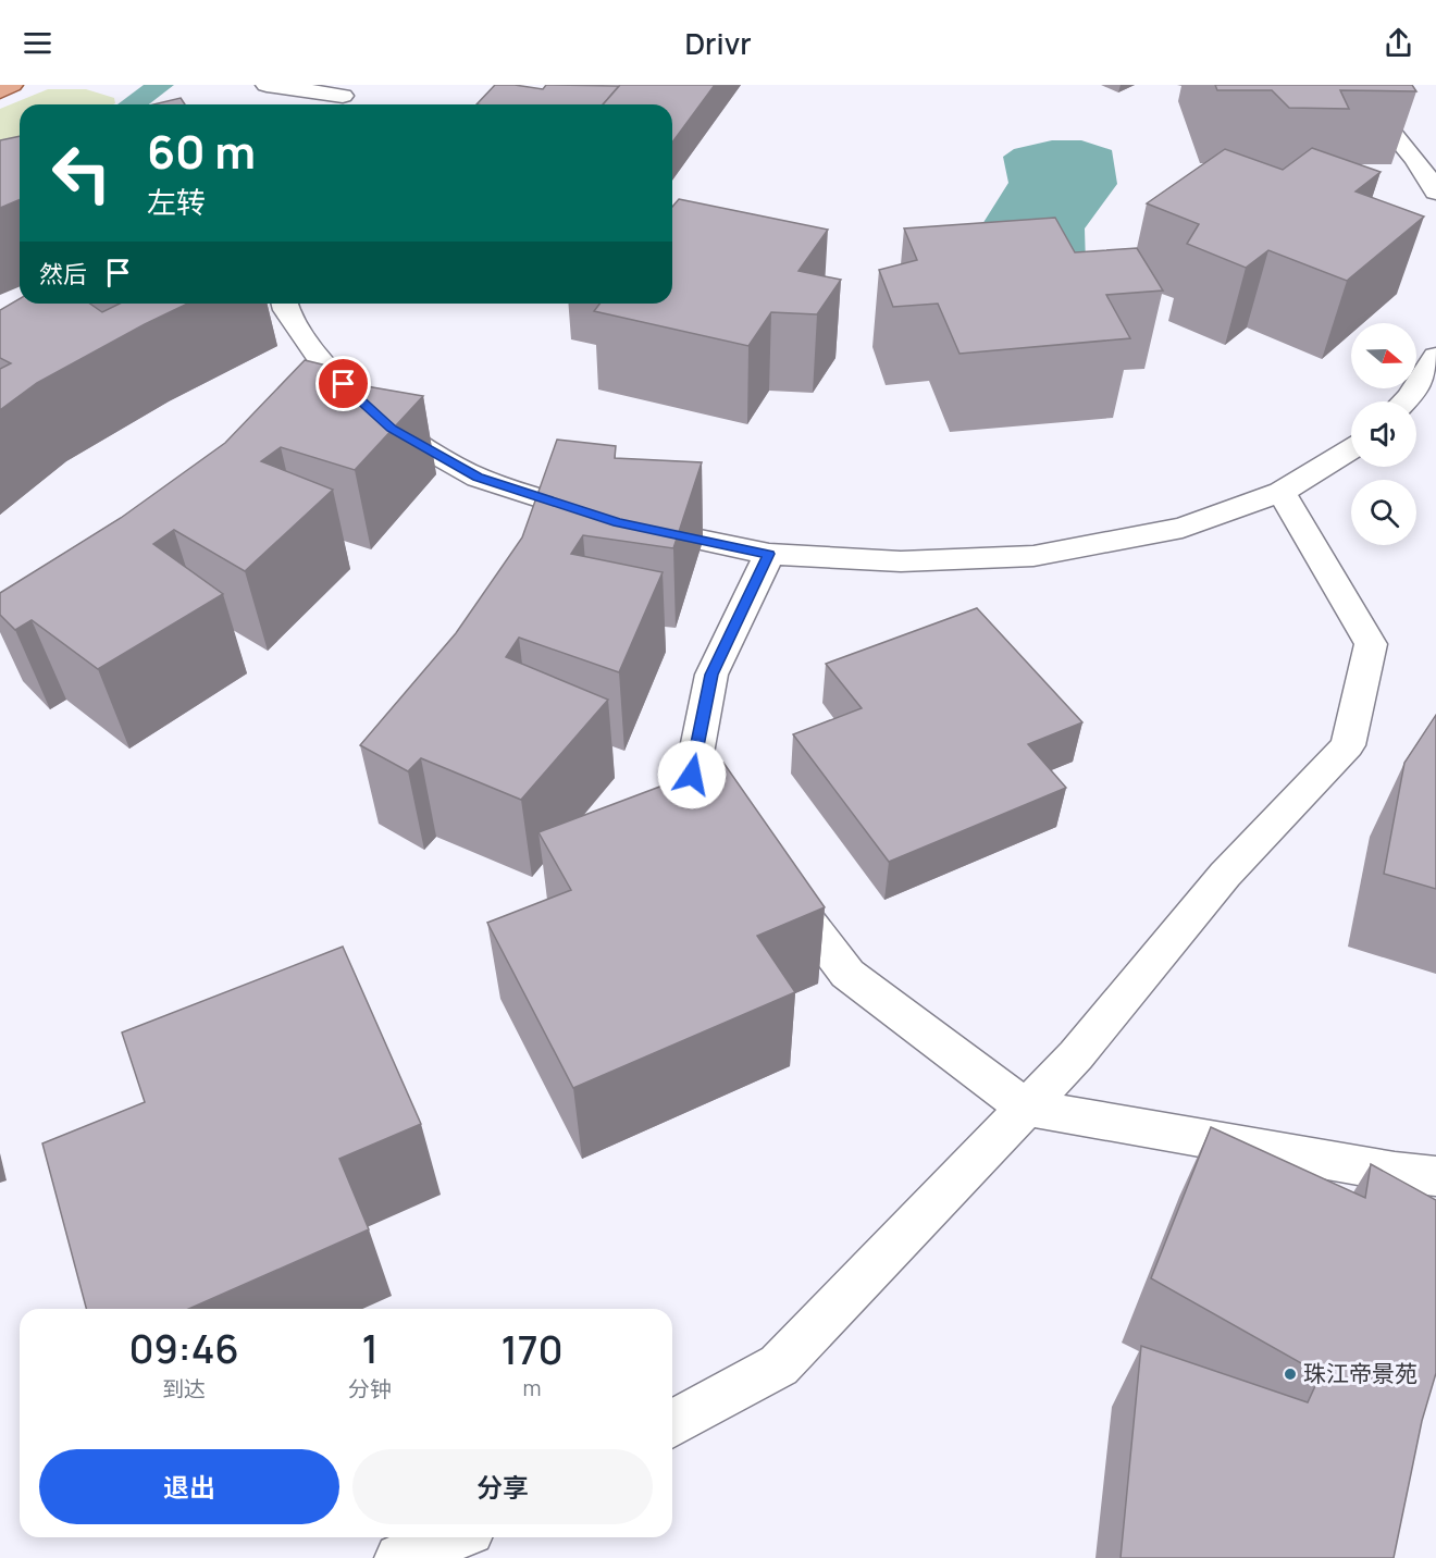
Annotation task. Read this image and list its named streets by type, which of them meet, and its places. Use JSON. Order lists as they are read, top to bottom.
{
  "places": ["珠江帝景苑"],
  "north": "right",
  "page": {
    "header": "Drivr",
    "turn": ["60 m", "左转"],
    "then": "然后",
    "eta": [
      "09:46",
      "到达",
      "1",
      "分钟",
      "170",
      "m"
    ],
    "buttons": ["退出", "分享"]
  }
}
